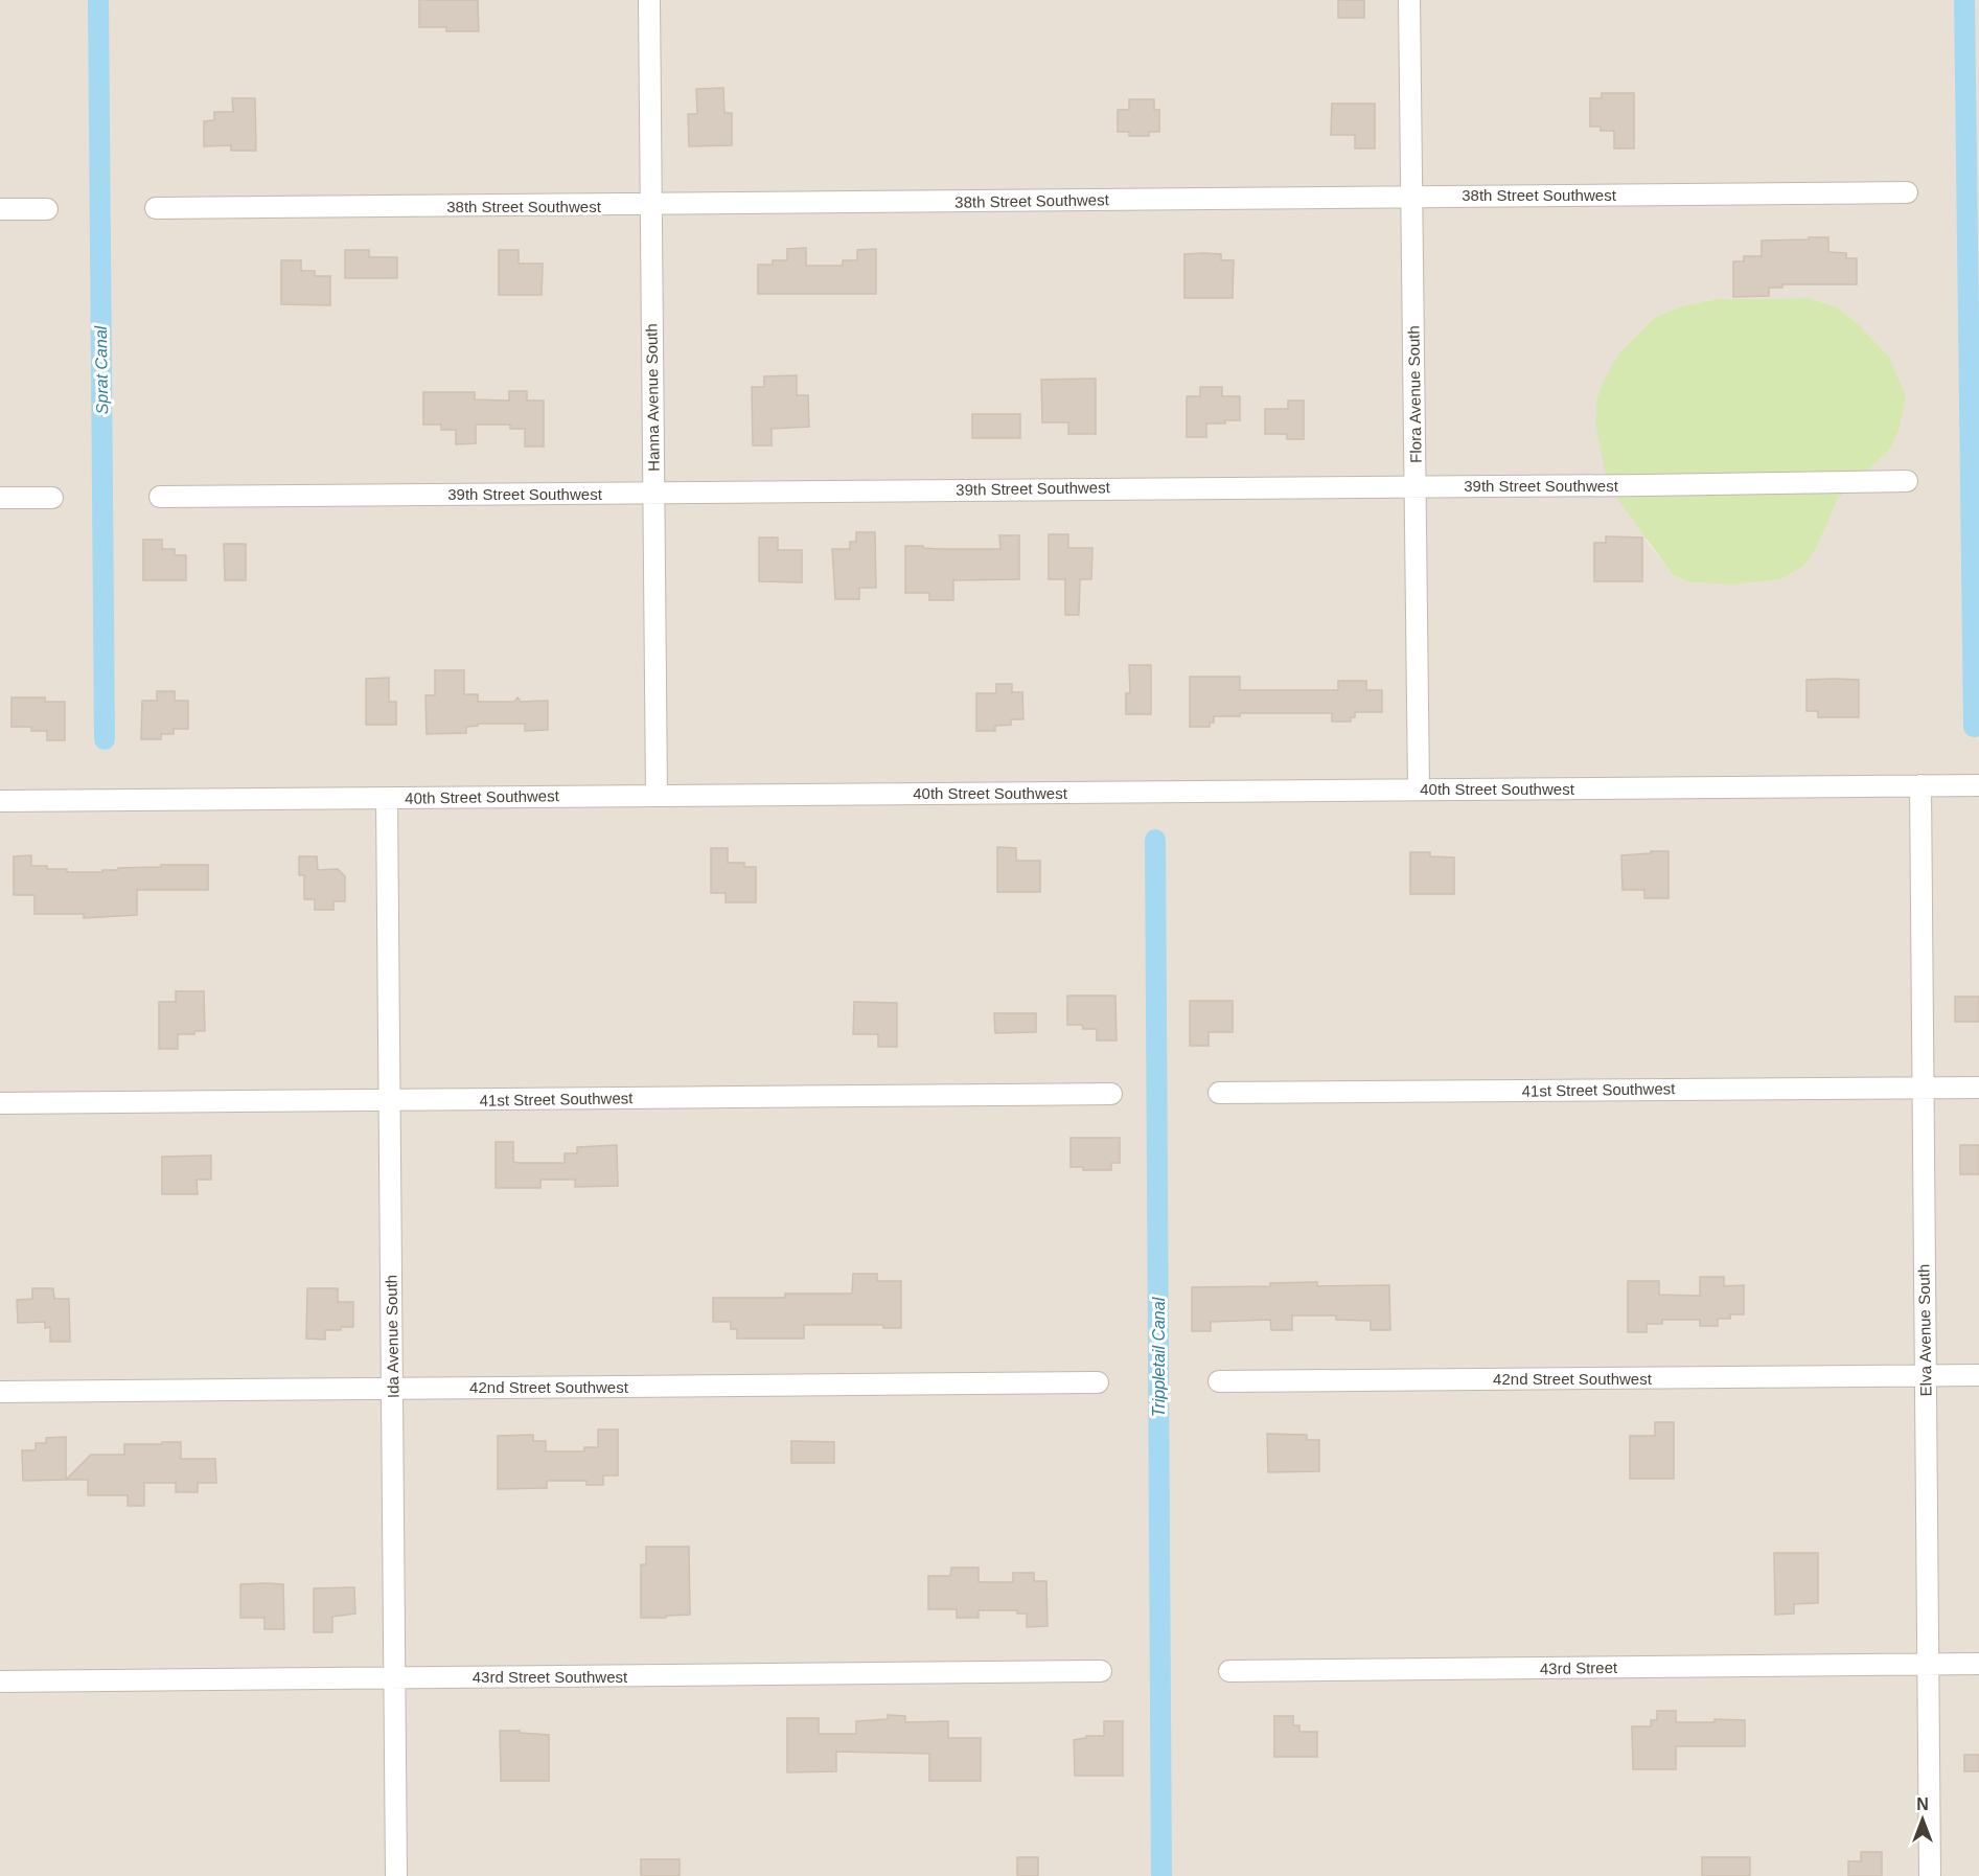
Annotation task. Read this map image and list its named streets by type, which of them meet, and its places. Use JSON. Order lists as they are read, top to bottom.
{
  "streets": {
    "street": [
      "38th Street Southwest",
      "Flora Avenue South",
      "Hanna Avenue South",
      "39th Street Southwest",
      "40th Street Southwest",
      "41st Street Southwest",
      "Elva Avenue South",
      "Ida Avenue South",
      "42nd Street Southwest",
      "43rd Street",
      "43rd Street Southwest"
    ]
  },
  "crossings": [
    ["38th Street Southwest", "Flora Avenue South"],
    ["38th Street Southwest", "Hanna Avenue South"],
    ["Flora Avenue South", "39th Street Southwest"],
    ["Flora Avenue South", "40th Street Southwest"],
    ["Hanna Avenue South", "39th Street Southwest"],
    ["Hanna Avenue South", "40th Street Southwest"],
    ["40th Street Southwest", "Elva Avenue South"],
    ["40th Street Southwest", "Ida Avenue South"],
    ["41st Street Southwest", "Elva Avenue South"],
    ["41st Street Southwest", "Ida Avenue South"],
    ["Elva Avenue South", "42nd Street Southwest"],
    ["Elva Avenue South", "43rd Street"],
    ["Ida Avenue South", "42nd Street Southwest"],
    ["Ida Avenue South", "43rd Street Southwest"]
  ],
  "water": ["Sprat Canal", "Trippletail Canal"],
  "north": "top"
}
